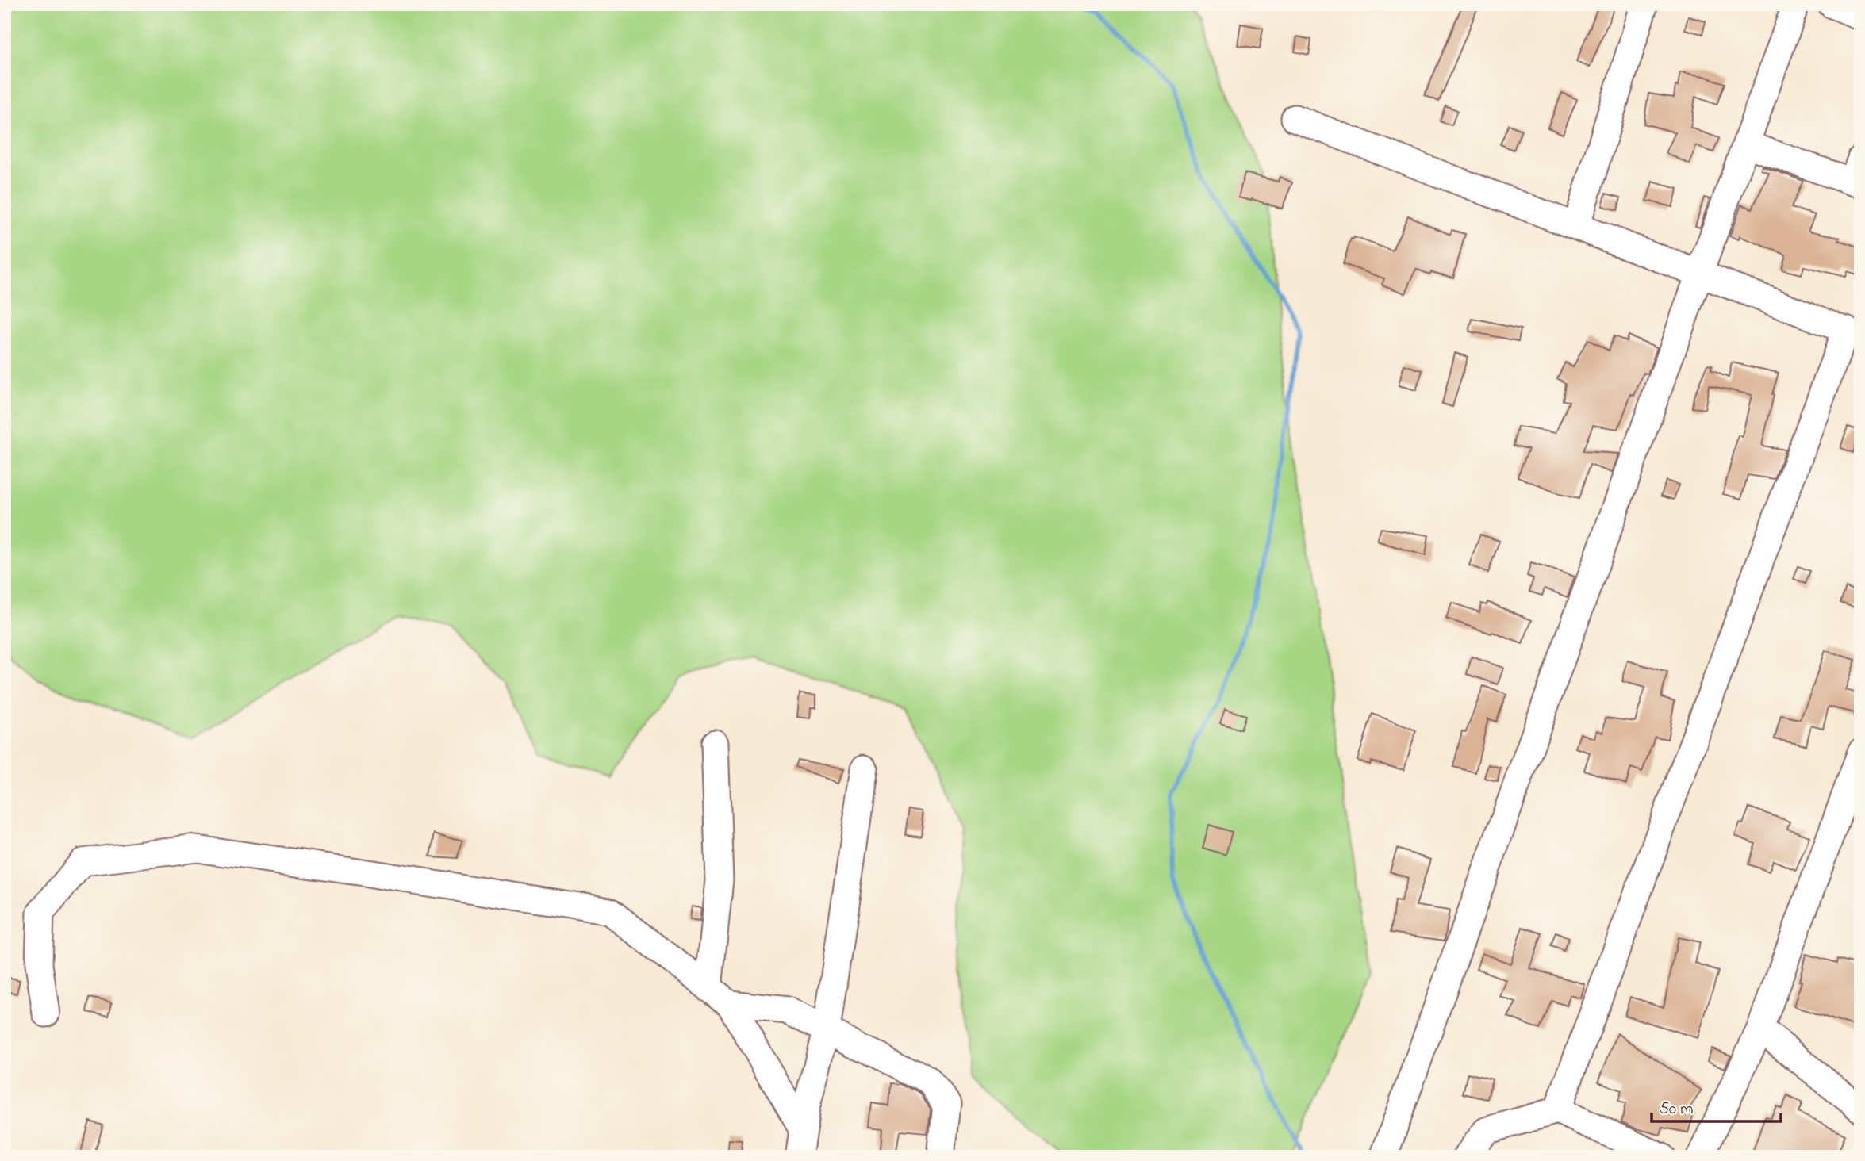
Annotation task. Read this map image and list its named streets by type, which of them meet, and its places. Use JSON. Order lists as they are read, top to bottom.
{
  "scale_bar": "50 m"
}
